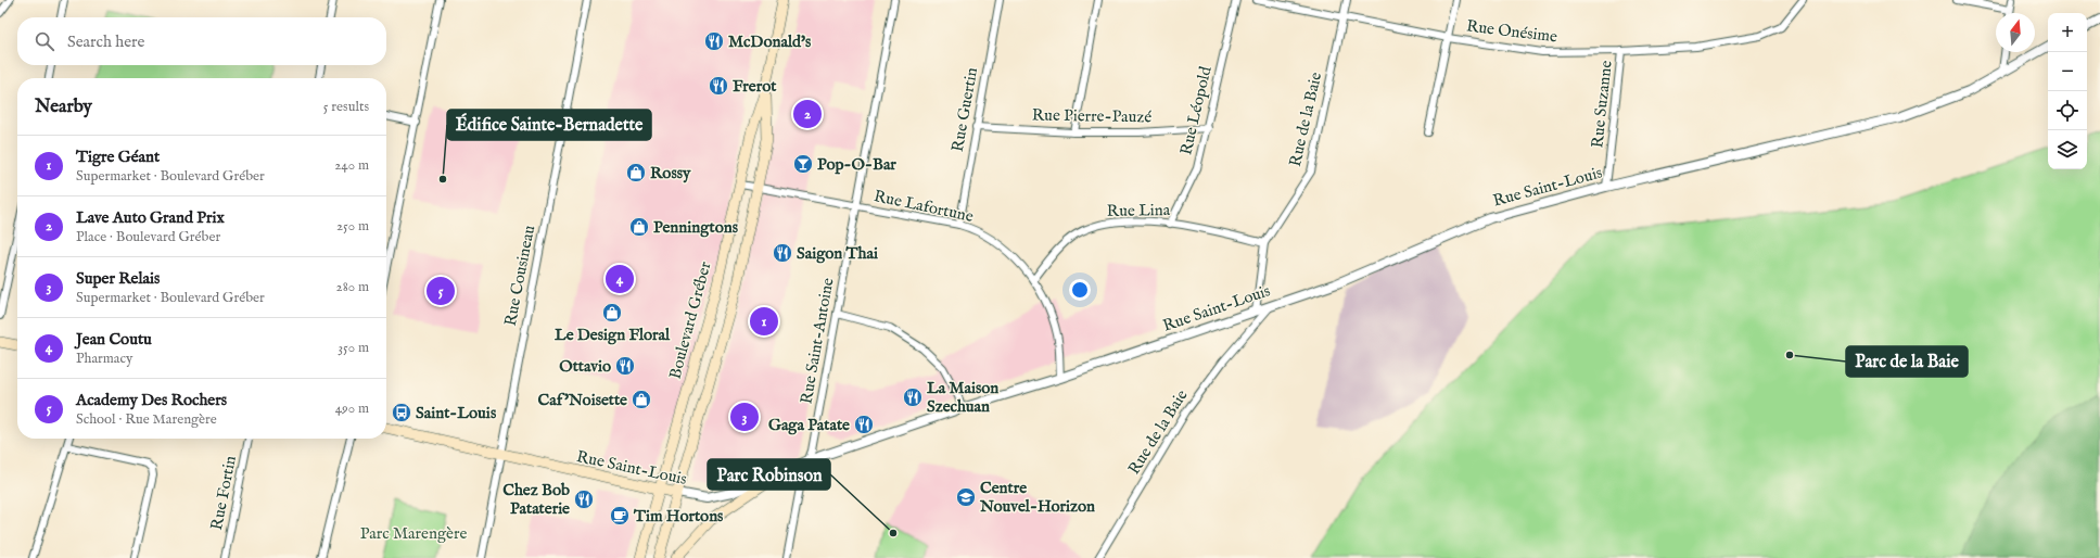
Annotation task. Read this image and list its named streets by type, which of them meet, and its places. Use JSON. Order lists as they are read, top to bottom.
{
  "streets": {
    "main road": ["Rue Saint-Louis", "Boulevard Gréber"],
    "street": [
      "Rue Onésime",
      "Rue Suzanne",
      "Rue Guertin",
      "Rue Léopold",
      "Rue Pierre-Pauzé",
      "Rue de la Baie",
      "Rue Lafortune",
      "Rue Lina",
      "Rue Cousineau",
      "Rue Saint-Antoine",
      "Rue Fortin"
    ]
  },
  "crossings": [
    ["Rue Onésime", "Rue Suzanne"],
    ["Rue Onésime", "Rue de la Baie"],
    ["Rue Suzanne", "Rue Saint-Louis"],
    ["Rue Guertin", "Rue Pierre-Pauzé"],
    ["Rue Guertin", "Rue Lafortune"],
    ["Rue Léopold", "Rue Pierre-Pauzé"],
    ["Rue Léopold", "Rue Lina"],
    ["Rue de la Baie", "Rue Saint-Louis"],
    ["Rue de la Baie", "Rue Lina"],
    ["Rue Saint-Louis", "Rue Lafortune"],
    ["Rue Saint-Louis", "Rue Cousineau"],
    ["Rue Saint-Louis", "Boulevard Gréber"],
    ["Rue Saint-Louis", "Rue Saint-Antoine"],
    ["Rue Lafortune", "Rue Lina"],
    ["Rue Lafortune", "Boulevard Gréber"],
    ["Rue Lafortune", "Rue Saint-Antoine"]
  ],
  "parks": ["Parc Marengère"],
  "places": {
    "restaurant": [
      "McDonald's",
      "Frerot",
      "Saigon Thai",
      "Ottavio",
      "La Maison Szechuan",
      "Gaga Patate",
      "Chez Bob Pataterie"
    ],
    "bar": ["Pop-O-Bar"],
    "shop": [
      "Rossy",
      "Penningtons",
      "Le Design Floral",
      "Caf'Noisette"
    ],
    "other": ["Édifice Sainte-Bernadette", "Parc de la Baie", "Parc Robinson"],
    "bus stop": ["Saint-Louis"],
    "school or university": ["Centre Nouvel-Horizon"],
    "cafe": ["Tim Hortons"]
  },
  "north": "top",
  "page": {
    "map_buttons": ["+", "−"],
    "search": "Search here",
    "heading": ["Nearby", "5 results"],
    "pins": [
      "2",
      "4",
      "5",
      "1",
      "3"
    ],
    "list": [
      {
        "mark": "1",
        "name": "Tigre Géant",
        "note": "Supermarket · Boulevard Gréber",
        "value": "240 m"
      },
      {
        "mark": "2",
        "name": "Lave Auto Grand Prix",
        "note": "Place · Boulevard Gréber",
        "value": "250 m"
      },
      {
        "mark": "3",
        "name": "Super Relais",
        "note": "Supermarket · Boulevard Gréber",
        "value": "280 m"
      },
      {
        "mark": "4",
        "name": "Jean Coutu",
        "note": "Pharmacy",
        "value": "350 m"
      },
      {
        "mark": "5",
        "name": "Academy Des Rochers",
        "note": "School · Rue Marengère",
        "value": "490 m"
      }
    ]
  }
}
